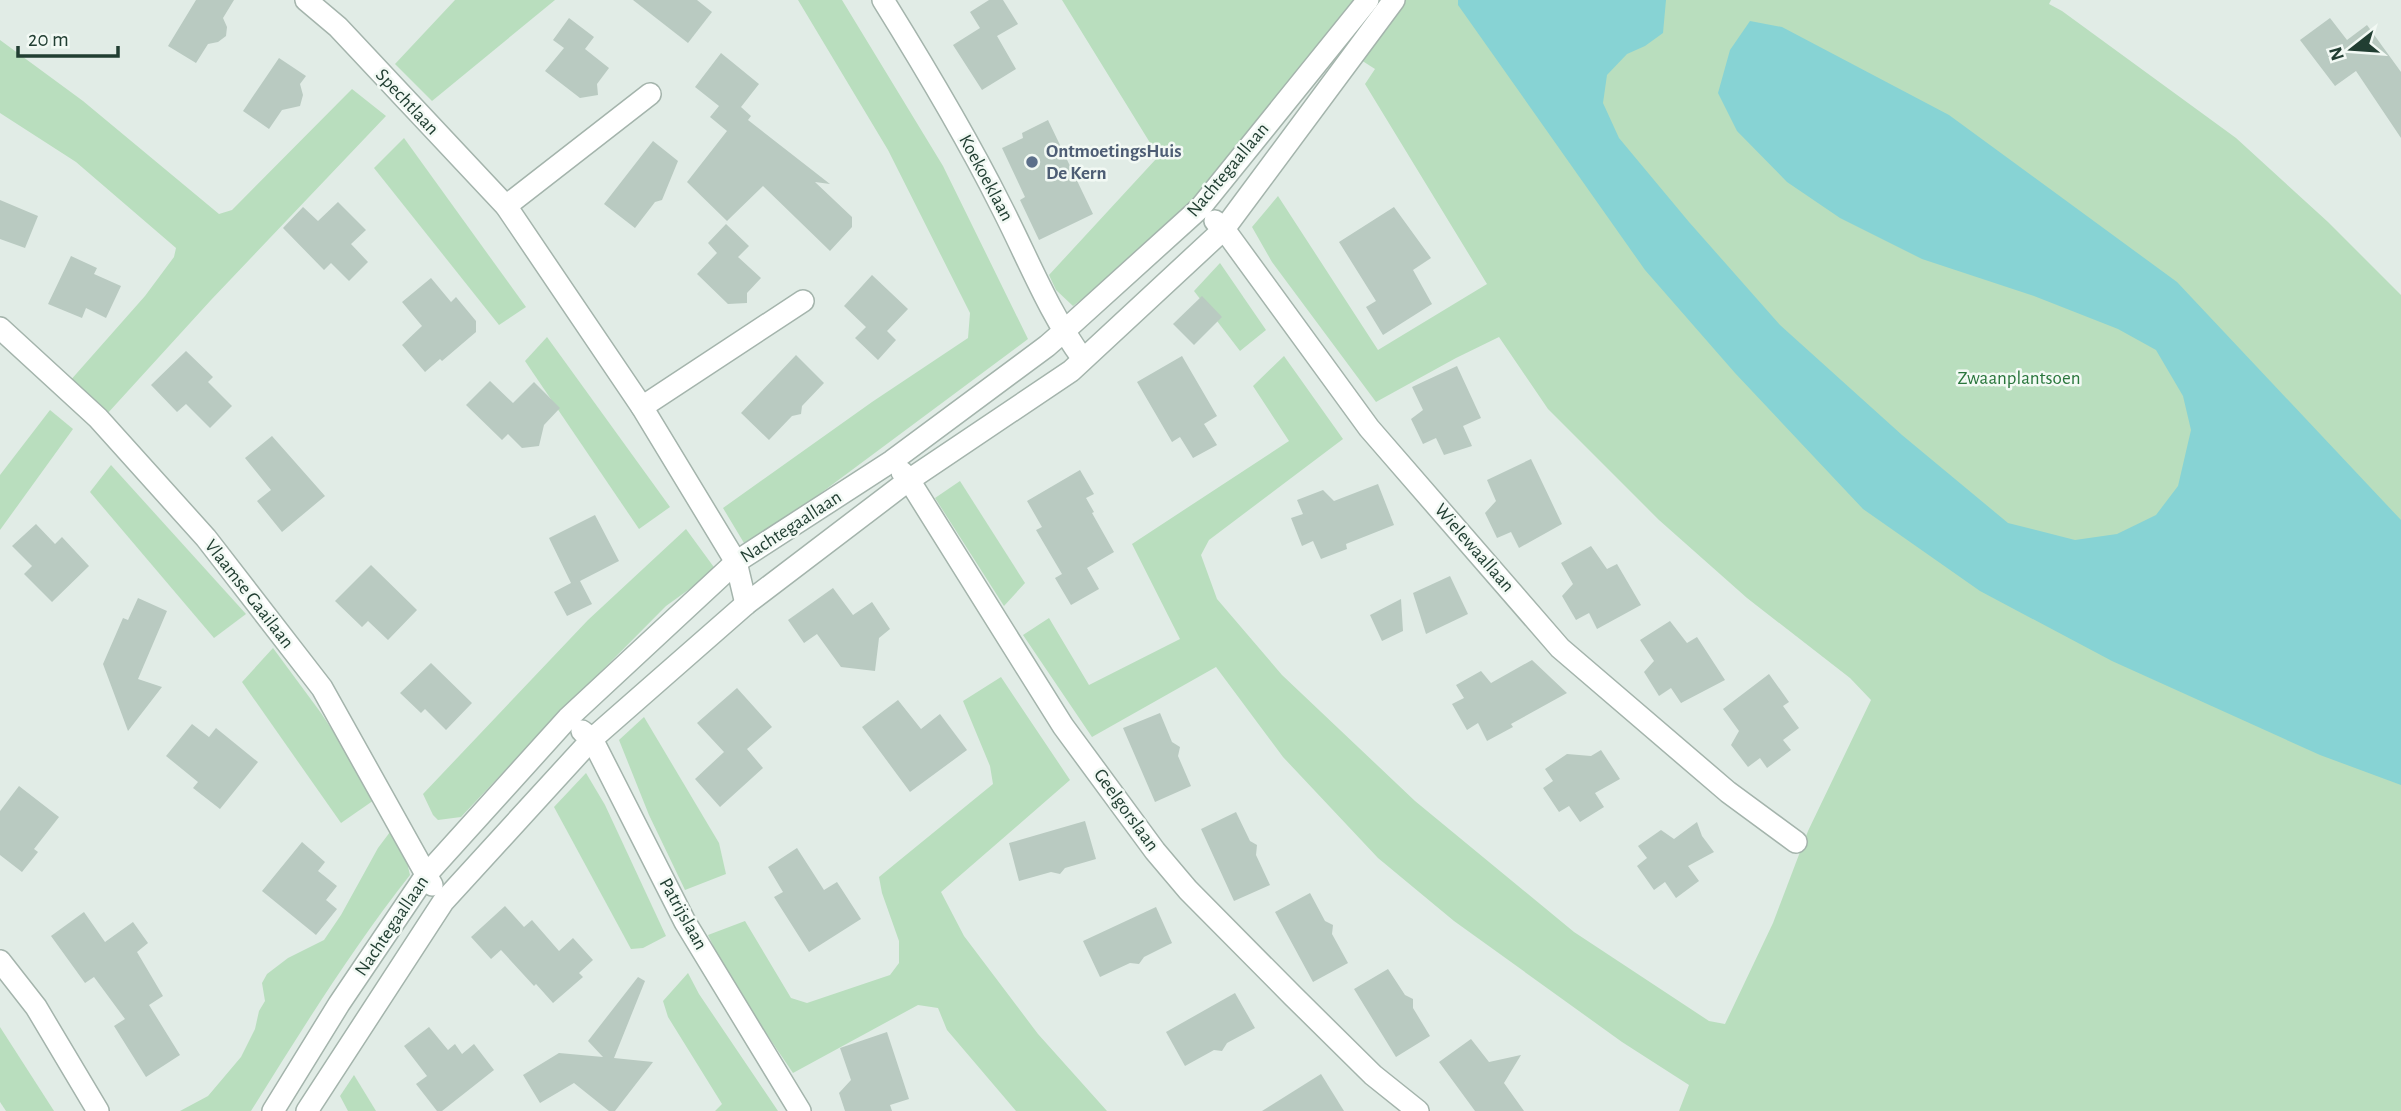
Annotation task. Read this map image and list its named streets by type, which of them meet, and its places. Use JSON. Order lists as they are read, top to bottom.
{
  "streets": {
    "street": [
      "Spechtlaan",
      "Nachtegaallaan",
      "Koekoeklaan",
      "Wielewaallaan",
      "Vlaamse Gaailaan",
      "Geelgorslaan",
      "Patrijslaan"
    ]
  },
  "crossings": [
    ["Spechtlaan", "Nachtegaallaan"],
    ["Nachtegaallaan", "Koekoeklaan"],
    ["Nachtegaallaan", "Wielewaallaan"],
    ["Nachtegaallaan", "Vlaamse Gaailaan"],
    ["Nachtegaallaan", "Geelgorslaan"],
    ["Nachtegaallaan", "Patrijslaan"]
  ],
  "parks": ["Zwaanplantsoen"],
  "places": ["OntmoetingsHuis De Kern"],
  "scale_bar": "20 m",
  "north": "left"
}
